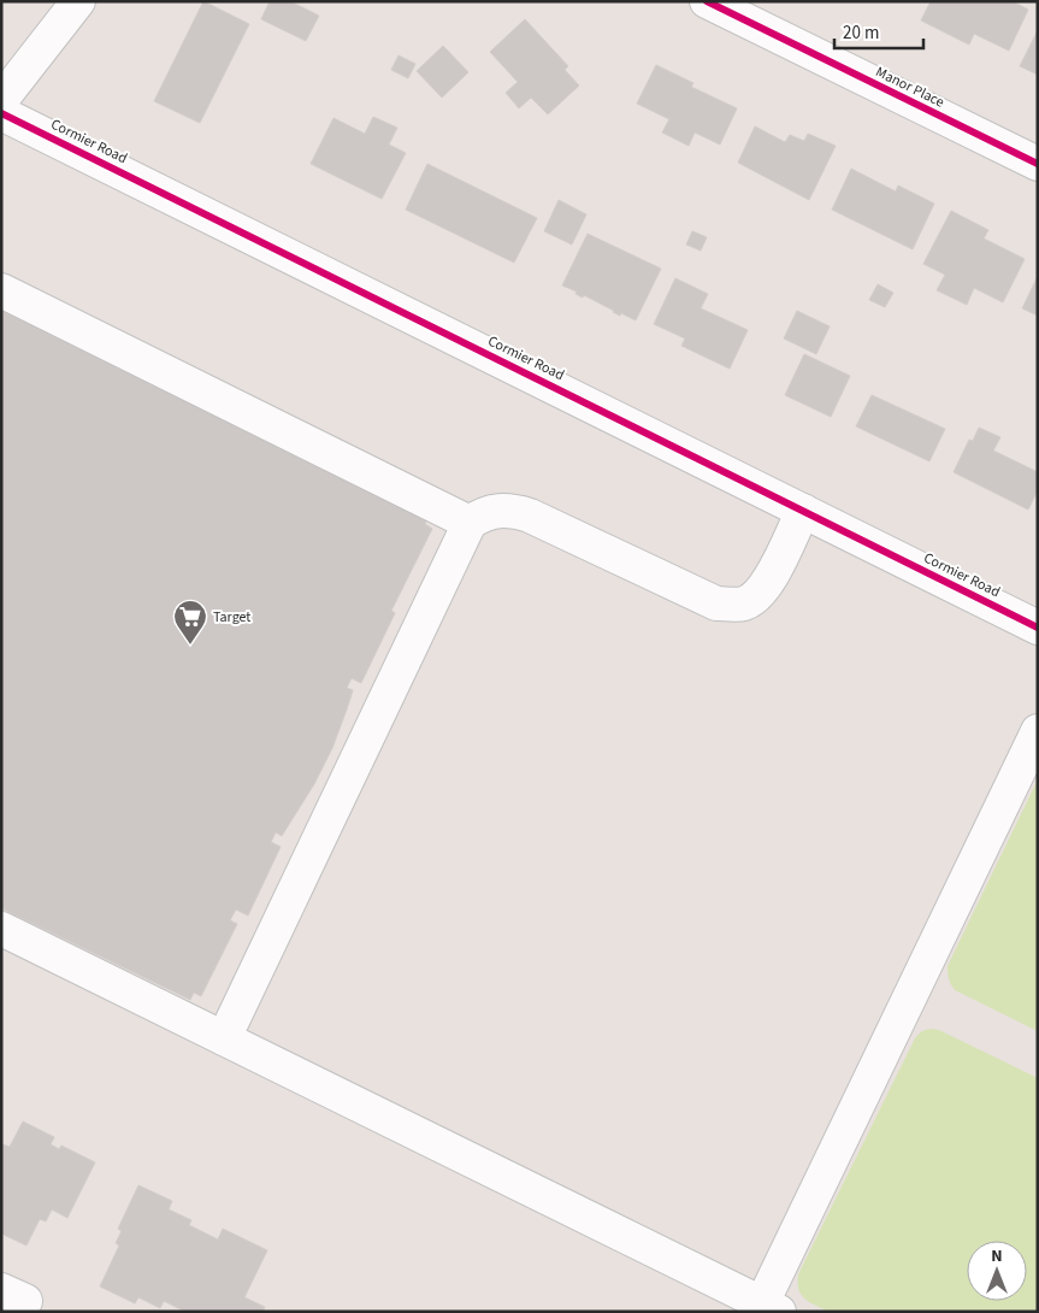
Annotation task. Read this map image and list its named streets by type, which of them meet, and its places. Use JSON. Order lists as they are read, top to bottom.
{
  "streets": {
    "street": ["Manor Place", "Cormier Road"]
  },
  "places": {
    "supermarket": ["Target"]
  },
  "scale_bar": "20 m",
  "north": "top"
}
